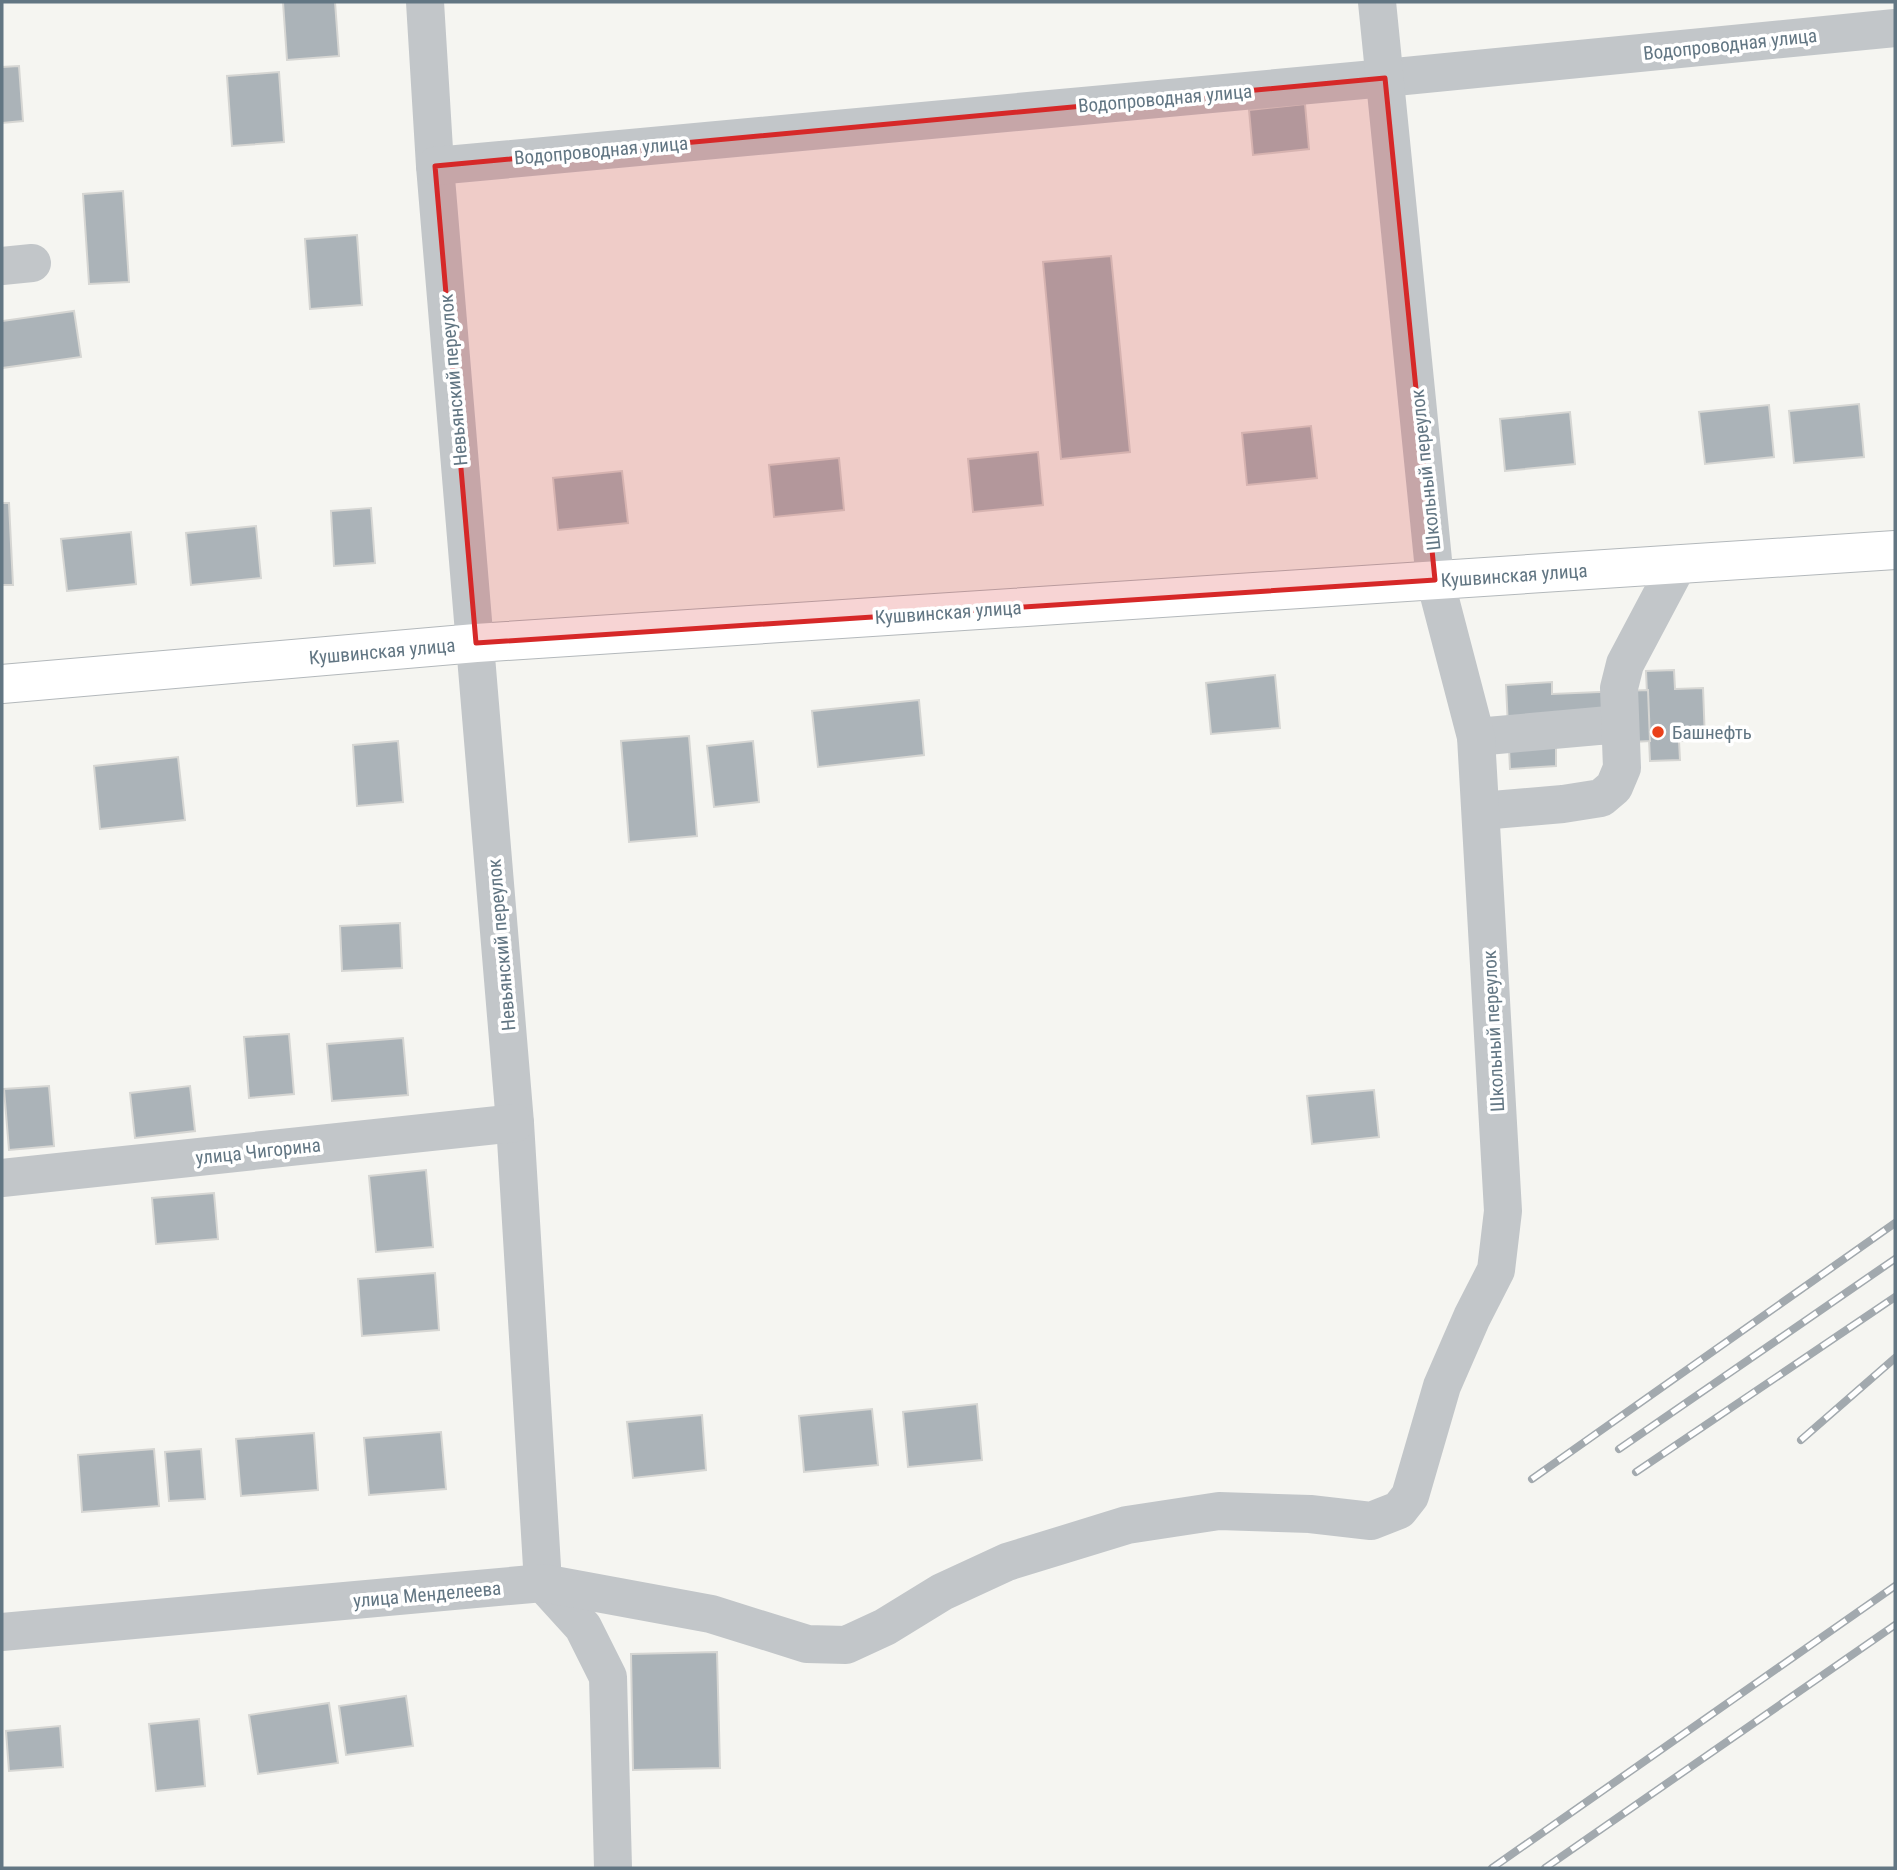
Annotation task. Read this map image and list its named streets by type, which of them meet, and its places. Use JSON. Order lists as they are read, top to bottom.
{
  "streets": {
    "main road": ["Кушвинская улица"],
    "street": [
      "Водопроводная улица",
      "Невьянский переулок",
      "Школьный переулок",
      "улица Чигорина",
      "улица Менделеева"
    ]
  },
  "crossings": [
    ["Водопроводная улица", "Невьянский переулок"],
    ["Водопроводная улица", "Школьный переулок"],
    ["Невьянский переулок", "Кушвинская улица"],
    ["Невьянский переулок", "улица Чигорина"],
    ["Невьянский переулок", "улица Менделеева"],
    ["Школьный переулок", "Кушвинская улица"],
    ["Школьный переулок", "улица Менделеева"]
  ],
  "places": ["Башнефть"]
}
